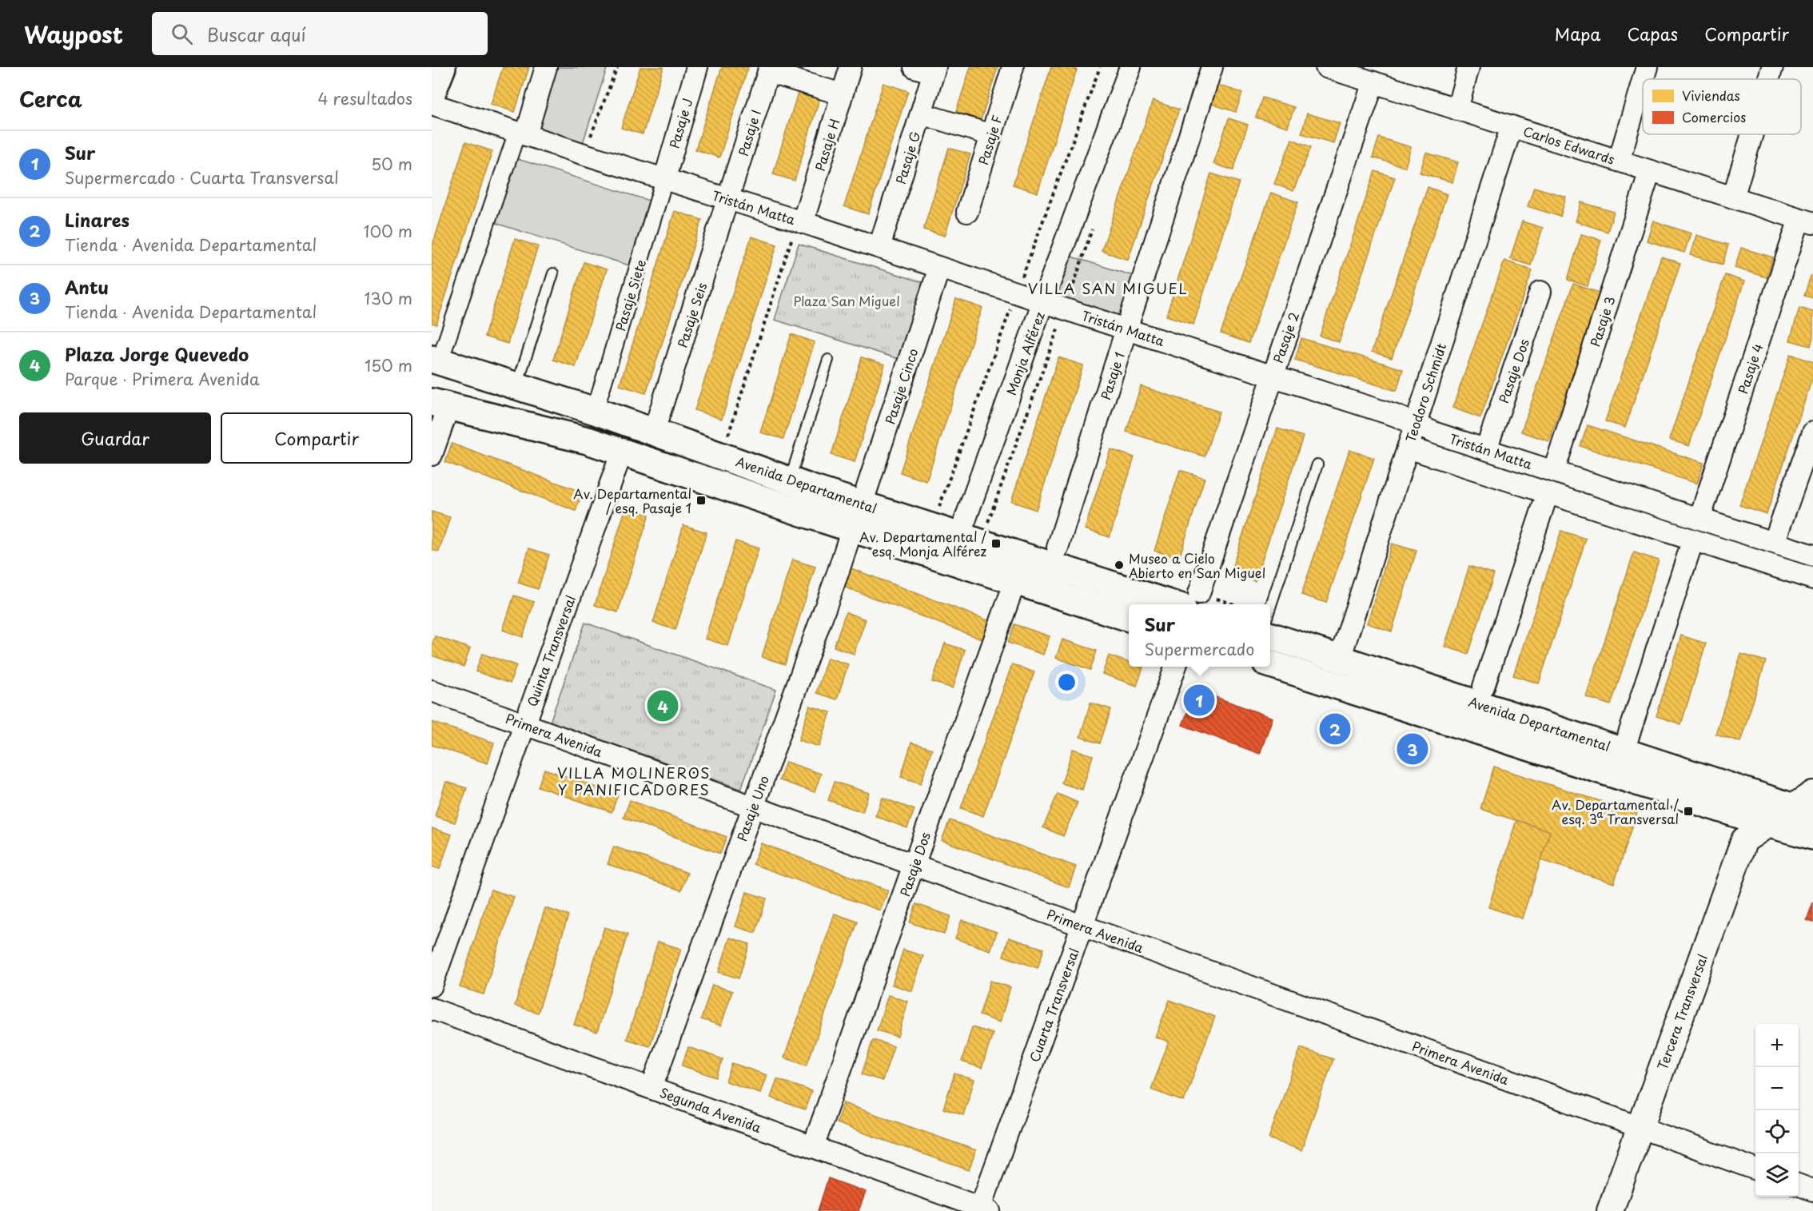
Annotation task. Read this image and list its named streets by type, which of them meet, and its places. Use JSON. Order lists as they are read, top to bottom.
{
  "streets": {
    "main road": ["Avenida Departamental"],
    "street": [
      "Pasaje J",
      "Pasaje I",
      "Pasaje F",
      "Pasaje H",
      "Carlos Edwards",
      "Pasaje G",
      "Tristán Matta",
      "Pasaje Siete",
      "Pasaje Seis",
      "Pasaje 3",
      "Pasaje 2",
      "Monja Alférez",
      "Pasaje 4",
      "Pasaje Dos",
      "Pasaje 1",
      "Pasaje Cinco",
      "Teodoro Schmidt",
      "Quinta Transversal",
      "Primera Avenida",
      "Pasaje Uno",
      "Cuarta Transversal",
      "Tercera Transversal",
      "Segunda Avenida"
    ]
  },
  "crossings": [
    ["Pasaje J", "Tristán Matta"],
    ["Pasaje J", "Pasaje Siete"],
    ["Pasaje I", "Tristán Matta"],
    ["Pasaje I", "Pasaje Seis"],
    ["Pasaje H", "Tristán Matta"],
    ["Carlos Edwards", "Pasaje 3"],
    ["Carlos Edwards", "Pasaje 2"],
    ["Carlos Edwards", "Pasaje 4"],
    ["Carlos Edwards", "Teodoro Schmidt"],
    ["Pasaje G", "Tristán Matta"],
    ["Tristán Matta", "Pasaje Siete"],
    ["Tristán Matta", "Pasaje Seis"],
    ["Tristán Matta", "Pasaje 3"],
    ["Tristán Matta", "Pasaje 2"],
    ["Tristán Matta", "Monja Alférez"],
    ["Tristán Matta", "Pasaje 4"],
    ["Tristán Matta", "Pasaje Dos"],
    ["Tristán Matta", "Pasaje 1"],
    ["Tristán Matta", "Pasaje Cinco"],
    ["Tristán Matta", "Teodoro Schmidt"],
    ["Pasaje Siete", "Avenida Departamental"],
    ["Pasaje Seis", "Avenida Departamental"],
    ["Pasaje 2", "Avenida Departamental"],
    ["Monja Alférez", "Avenida Departamental"],
    ["Pasaje Dos", "Avenida Departamental"],
    ["Pasaje Dos", "Primera Avenida"],
    ["Pasaje Dos", "Segunda Avenida"],
    ["Pasaje Cinco", "Avenida Departamental"],
    ["Teodoro Schmidt", "Avenida Departamental"],
    ["Avenida Departamental", "Quinta Transversal"],
    ["Avenida Departamental", "Pasaje Uno"],
    ["Avenida Departamental", "Tercera Transversal"],
    ["Quinta Transversal", "Primera Avenida"],
    ["Primera Avenida", "Pasaje Uno"],
    ["Primera Avenida", "Cuarta Transversal"],
    ["Primera Avenida", "Tercera Transversal"],
    ["Pasaje Uno", "Segunda Avenida"],
    ["Cuarta Transversal", "Segunda Avenida"]
  ],
  "districts": ["VILLA SAN MIGUEL", "VILLA MOLINEROS Y PANIFICADORES"],
  "parks": ["Plaza San Miguel"],
  "places": {
    "transit": ["Av. Departamental / esq. Pasaje 1", "Av. Departamental / esq. Monja Alférez", "Av. Departamental / esq. 3ª Transversal"],
    "other": ["Museo a Cielo Abierto en San Miguel"]
  },
  "legend": ["Viviendas", "Comercios"],
  "page": {
    "header": "Waypost",
    "search": "Buscar aquí",
    "nav": ["Mapa", "Capas", "Compartir"],
    "heading": ["Cerca", "4 resultados"],
    "list": [
      {
        "mark": "1",
        "name": "Sur",
        "note": "Supermercado · Cuarta Transversal",
        "value": "50 m"
      },
      {
        "mark": "2",
        "name": "Linares",
        "note": "Tienda · Avenida Departamental",
        "value": "100 m"
      },
      {
        "mark": "3",
        "name": "Antu",
        "note": "Tienda · Avenida Departamental",
        "value": "130 m"
      },
      {
        "mark": "4",
        "name": "Plaza Jorge Quevedo",
        "note": "Parque · Primera Avenida",
        "value": "150 m"
      }
    ],
    "buttons": ["Guardar", "Compartir"],
    "popup": ["Sur", "Supermercado"],
    "pins": [
      "1",
      "4",
      "2",
      "3"
    ],
    "map_buttons": ["+", "−"]
  }
}
